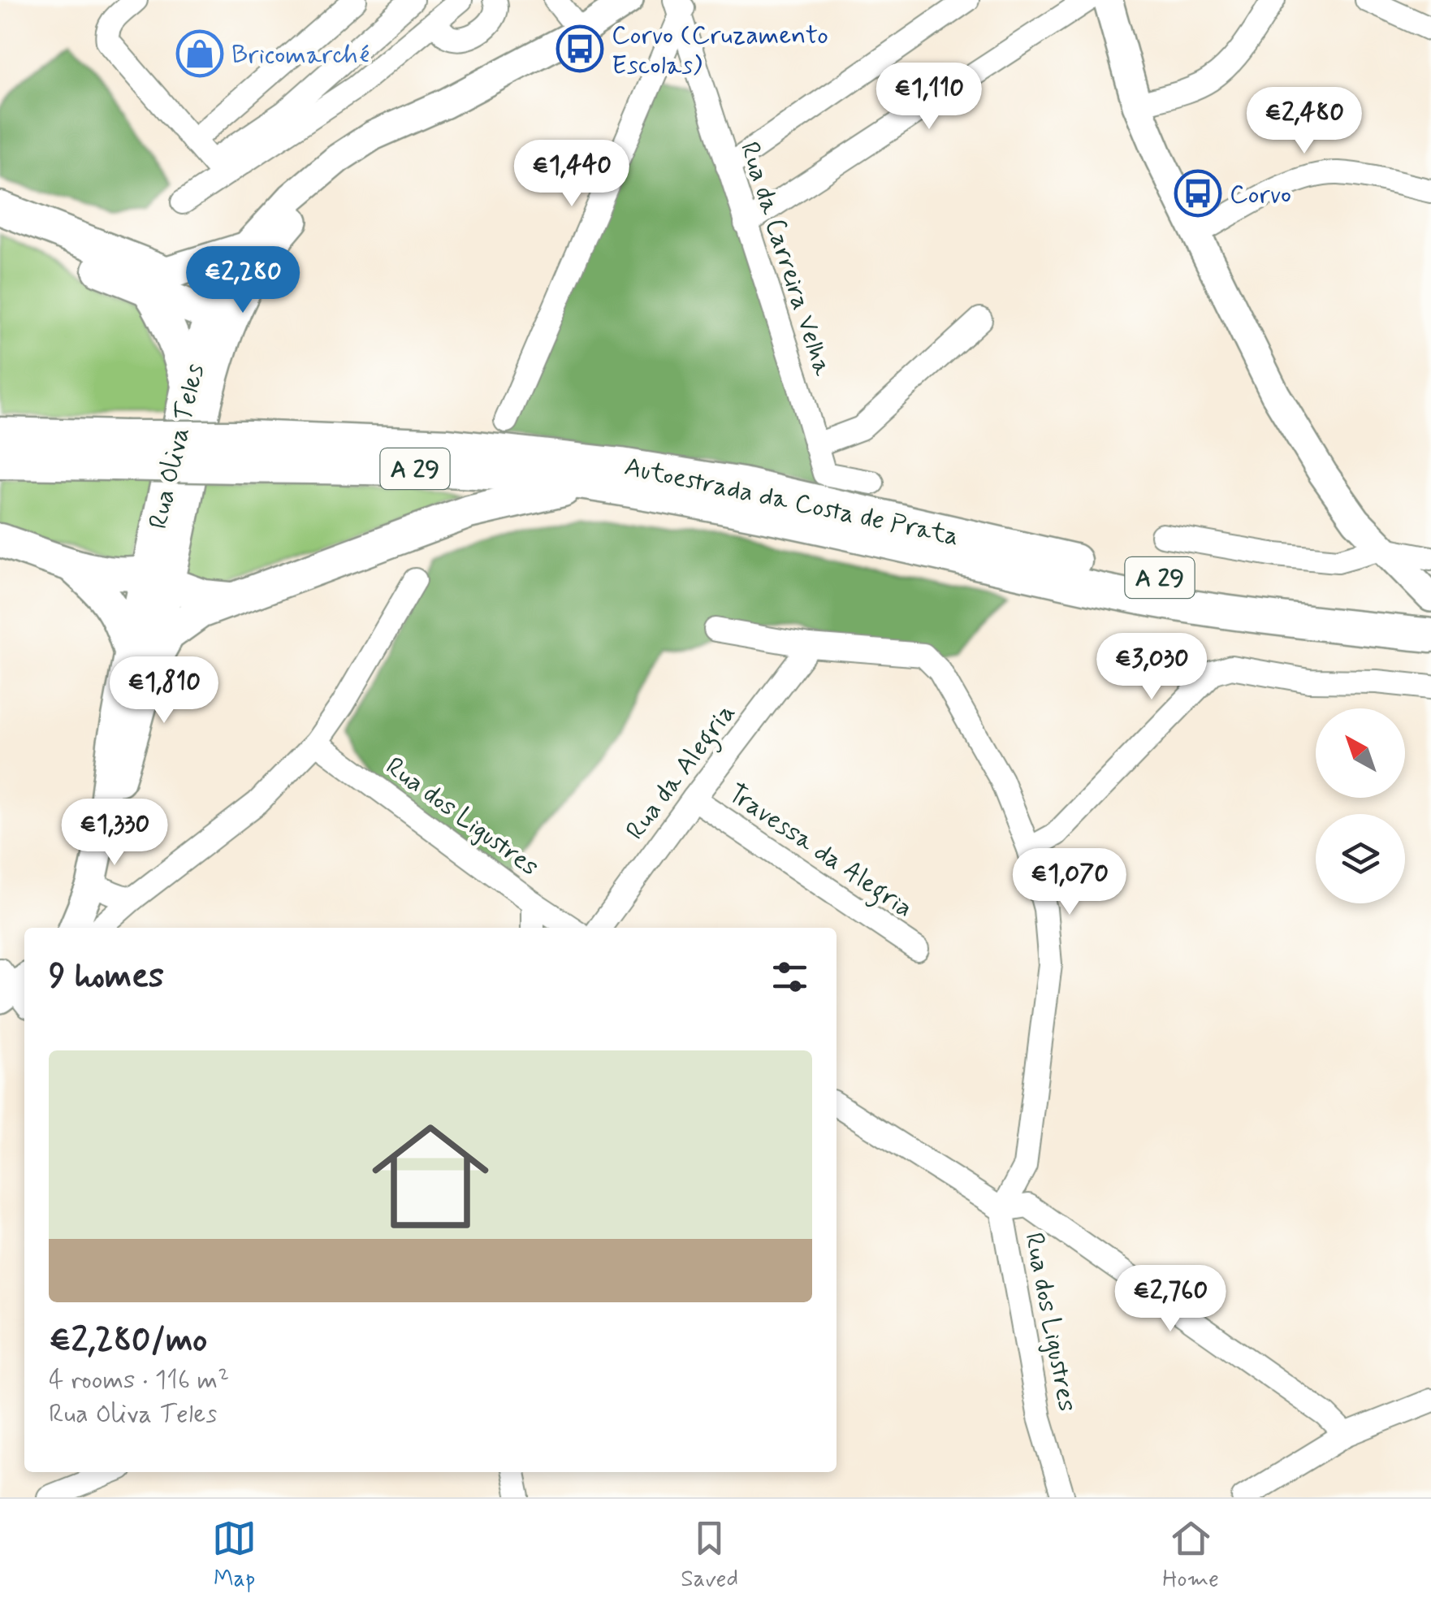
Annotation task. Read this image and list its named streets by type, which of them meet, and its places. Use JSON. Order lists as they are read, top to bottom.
{
  "streets": {
    "highway": ["A 29", "Autoestrada da Costa de Prata"],
    "main road": ["Rua Oliva Teles"],
    "street": [
      "Rua da Carreira Velha",
      "Rua da Alegria",
      "Rua dos Ligustres",
      "Travessa da Alegria"
    ]
  },
  "crossings": [
    ["Rua da Alegria", "Travessa da Alegria"]
  ],
  "places": {
    "bus stop": ["Corvo (Cruzamento Escolas)", "Corvo"],
    "shop": ["Bricomarché"]
  },
  "north": "top left",
  "page": {
    "price": [
      "€1,110",
      "€2,480",
      "€1,440",
      "€2,280",
      "€3,030",
      "€1,810",
      "€1,330",
      "€1,070",
      "€2,760"
    ],
    "heading": "9 homes",
    "list": [
      {
        "name": "€2,280/mo",
        "note": "4 rooms · 116 m² · Rua Oliva Teles"
      }
    ],
    "tabs": ["Map", "Saved", "Home"]
  }
}
